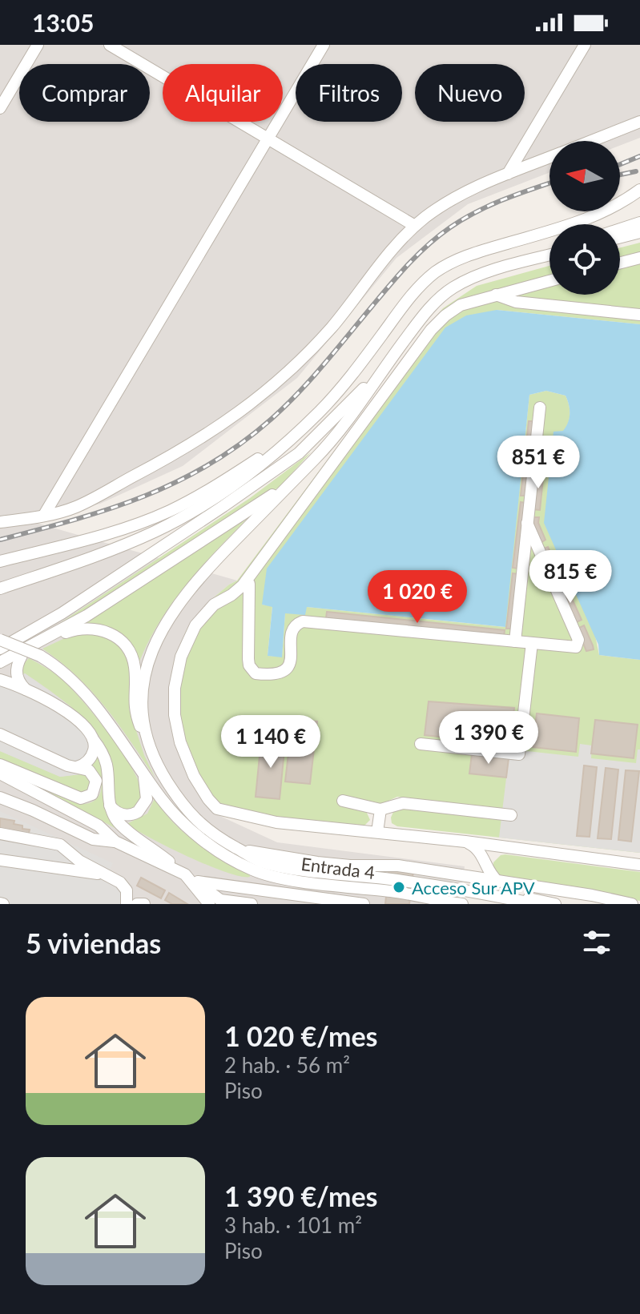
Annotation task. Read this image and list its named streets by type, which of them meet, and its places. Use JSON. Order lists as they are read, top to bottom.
{
  "streets": {
    "street": ["Entrada 4"]
  },
  "places": ["Acceso Sur APV"],
  "north": "left",
  "page": {
    "status": "13:05",
    "chip": [
      "Comprar",
      "Alquilar",
      "Filtros",
      "Nuevo"
    ],
    "price": [
      "851 €",
      "815 €",
      "1 020 €",
      "1 390 €",
      "1 140 €"
    ],
    "heading": "5 viviendas",
    "list": [
      {
        "name": "1 020 €/mes",
        "note": "2 hab. · 56 m² · Piso"
      },
      {
        "name": "1 390 €/mes",
        "note": "3 hab. · 101 m² · Piso"
      }
    ]
  }
}
